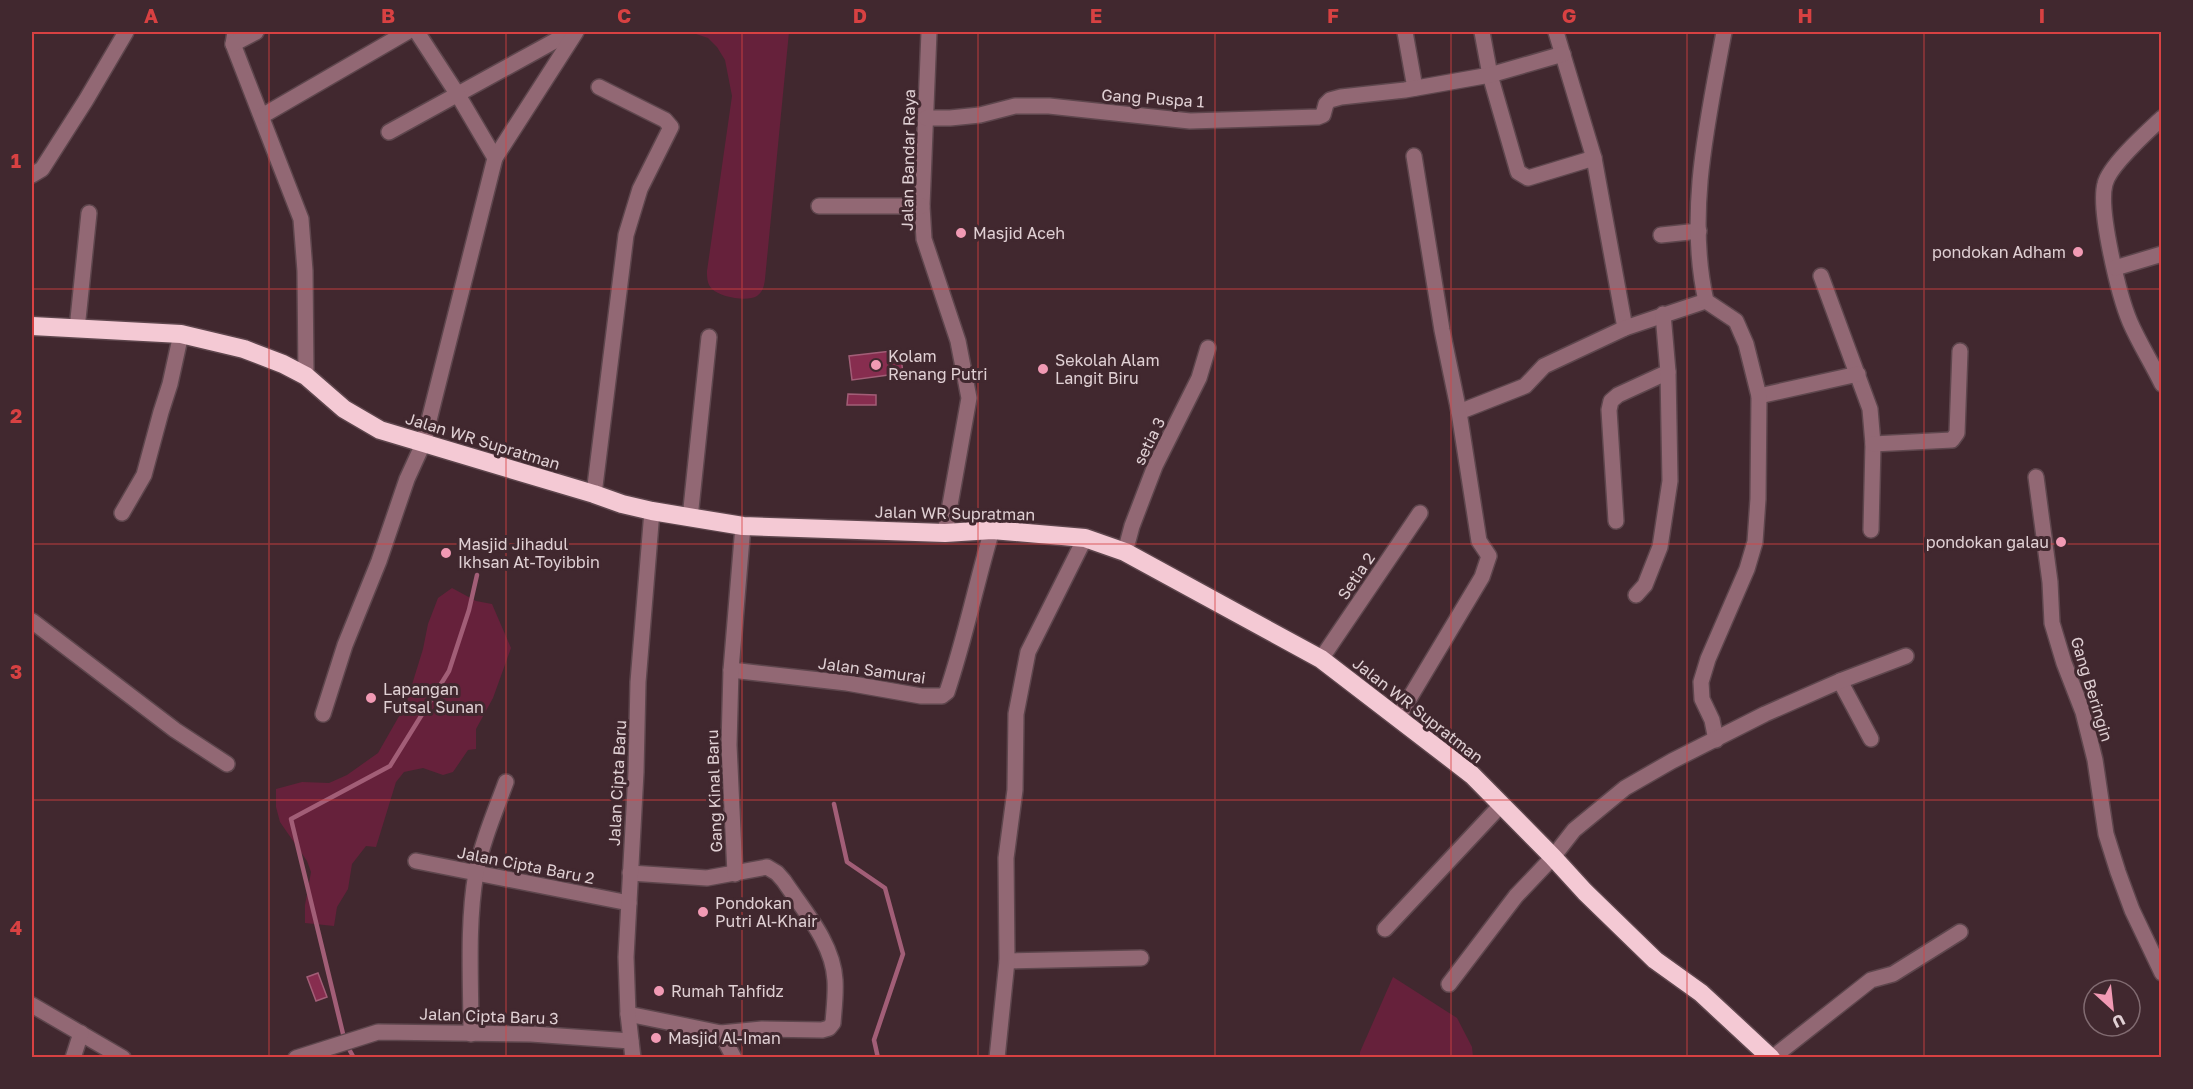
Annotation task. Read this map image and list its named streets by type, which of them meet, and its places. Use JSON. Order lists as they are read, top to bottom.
{
  "streets": {
    "highway": ["Jalan WR Supratman"],
    "street": [
      "Gang Puspa 1",
      "Jalan Bandar Raya",
      "setia 3",
      "Setia 2",
      "Jalan Samurai",
      "Gang Beringin",
      "Jalan Cipta Baru",
      "Gang Kinal Baru",
      "Jalan Cipta Baru 2",
      "Jalan Cipta Baru 3"
    ]
  },
  "crossings": [
    ["Gang Puspa 1", "Jalan Bandar Raya"],
    ["Jalan Bandar Raya", "Jalan WR Supratman"],
    ["Jalan WR Supratman", "setia 3"],
    ["Jalan WR Supratman", "Setia 2"],
    ["Jalan WR Supratman", "Jalan Samurai"],
    ["Jalan WR Supratman", "Jalan Cipta Baru"],
    ["Jalan WR Supratman", "Gang Kinal Baru"],
    ["Jalan Samurai", "Gang Kinal Baru"],
    ["Jalan Cipta Baru", "Jalan Cipta Baru 2"],
    ["Jalan Cipta Baru", "Jalan Cipta Baru 3"]
  ],
  "places": [
    "Masjid Aceh",
    "pondokan Adham",
    "Kolam Renang Putri",
    "Sekolah Alam Langit Biru",
    "pondokan galau",
    "Masjid Jihadul Ikhsan At-Toyibbin",
    "Lapangan Futsal Sunan",
    "Pondokan Putri Al-Khair",
    "Rumah Tahfidz",
    "Masjid Al-Iman"
  ],
  "north": "bottom right",
  "grid": {
    "columns": [
      "A",
      "B",
      "C",
      "D",
      "E",
      "F",
      "G",
      "H",
      "I"
    ],
    "rows": [
      "1",
      "2",
      "3",
      "4"
    ]
  }
}
